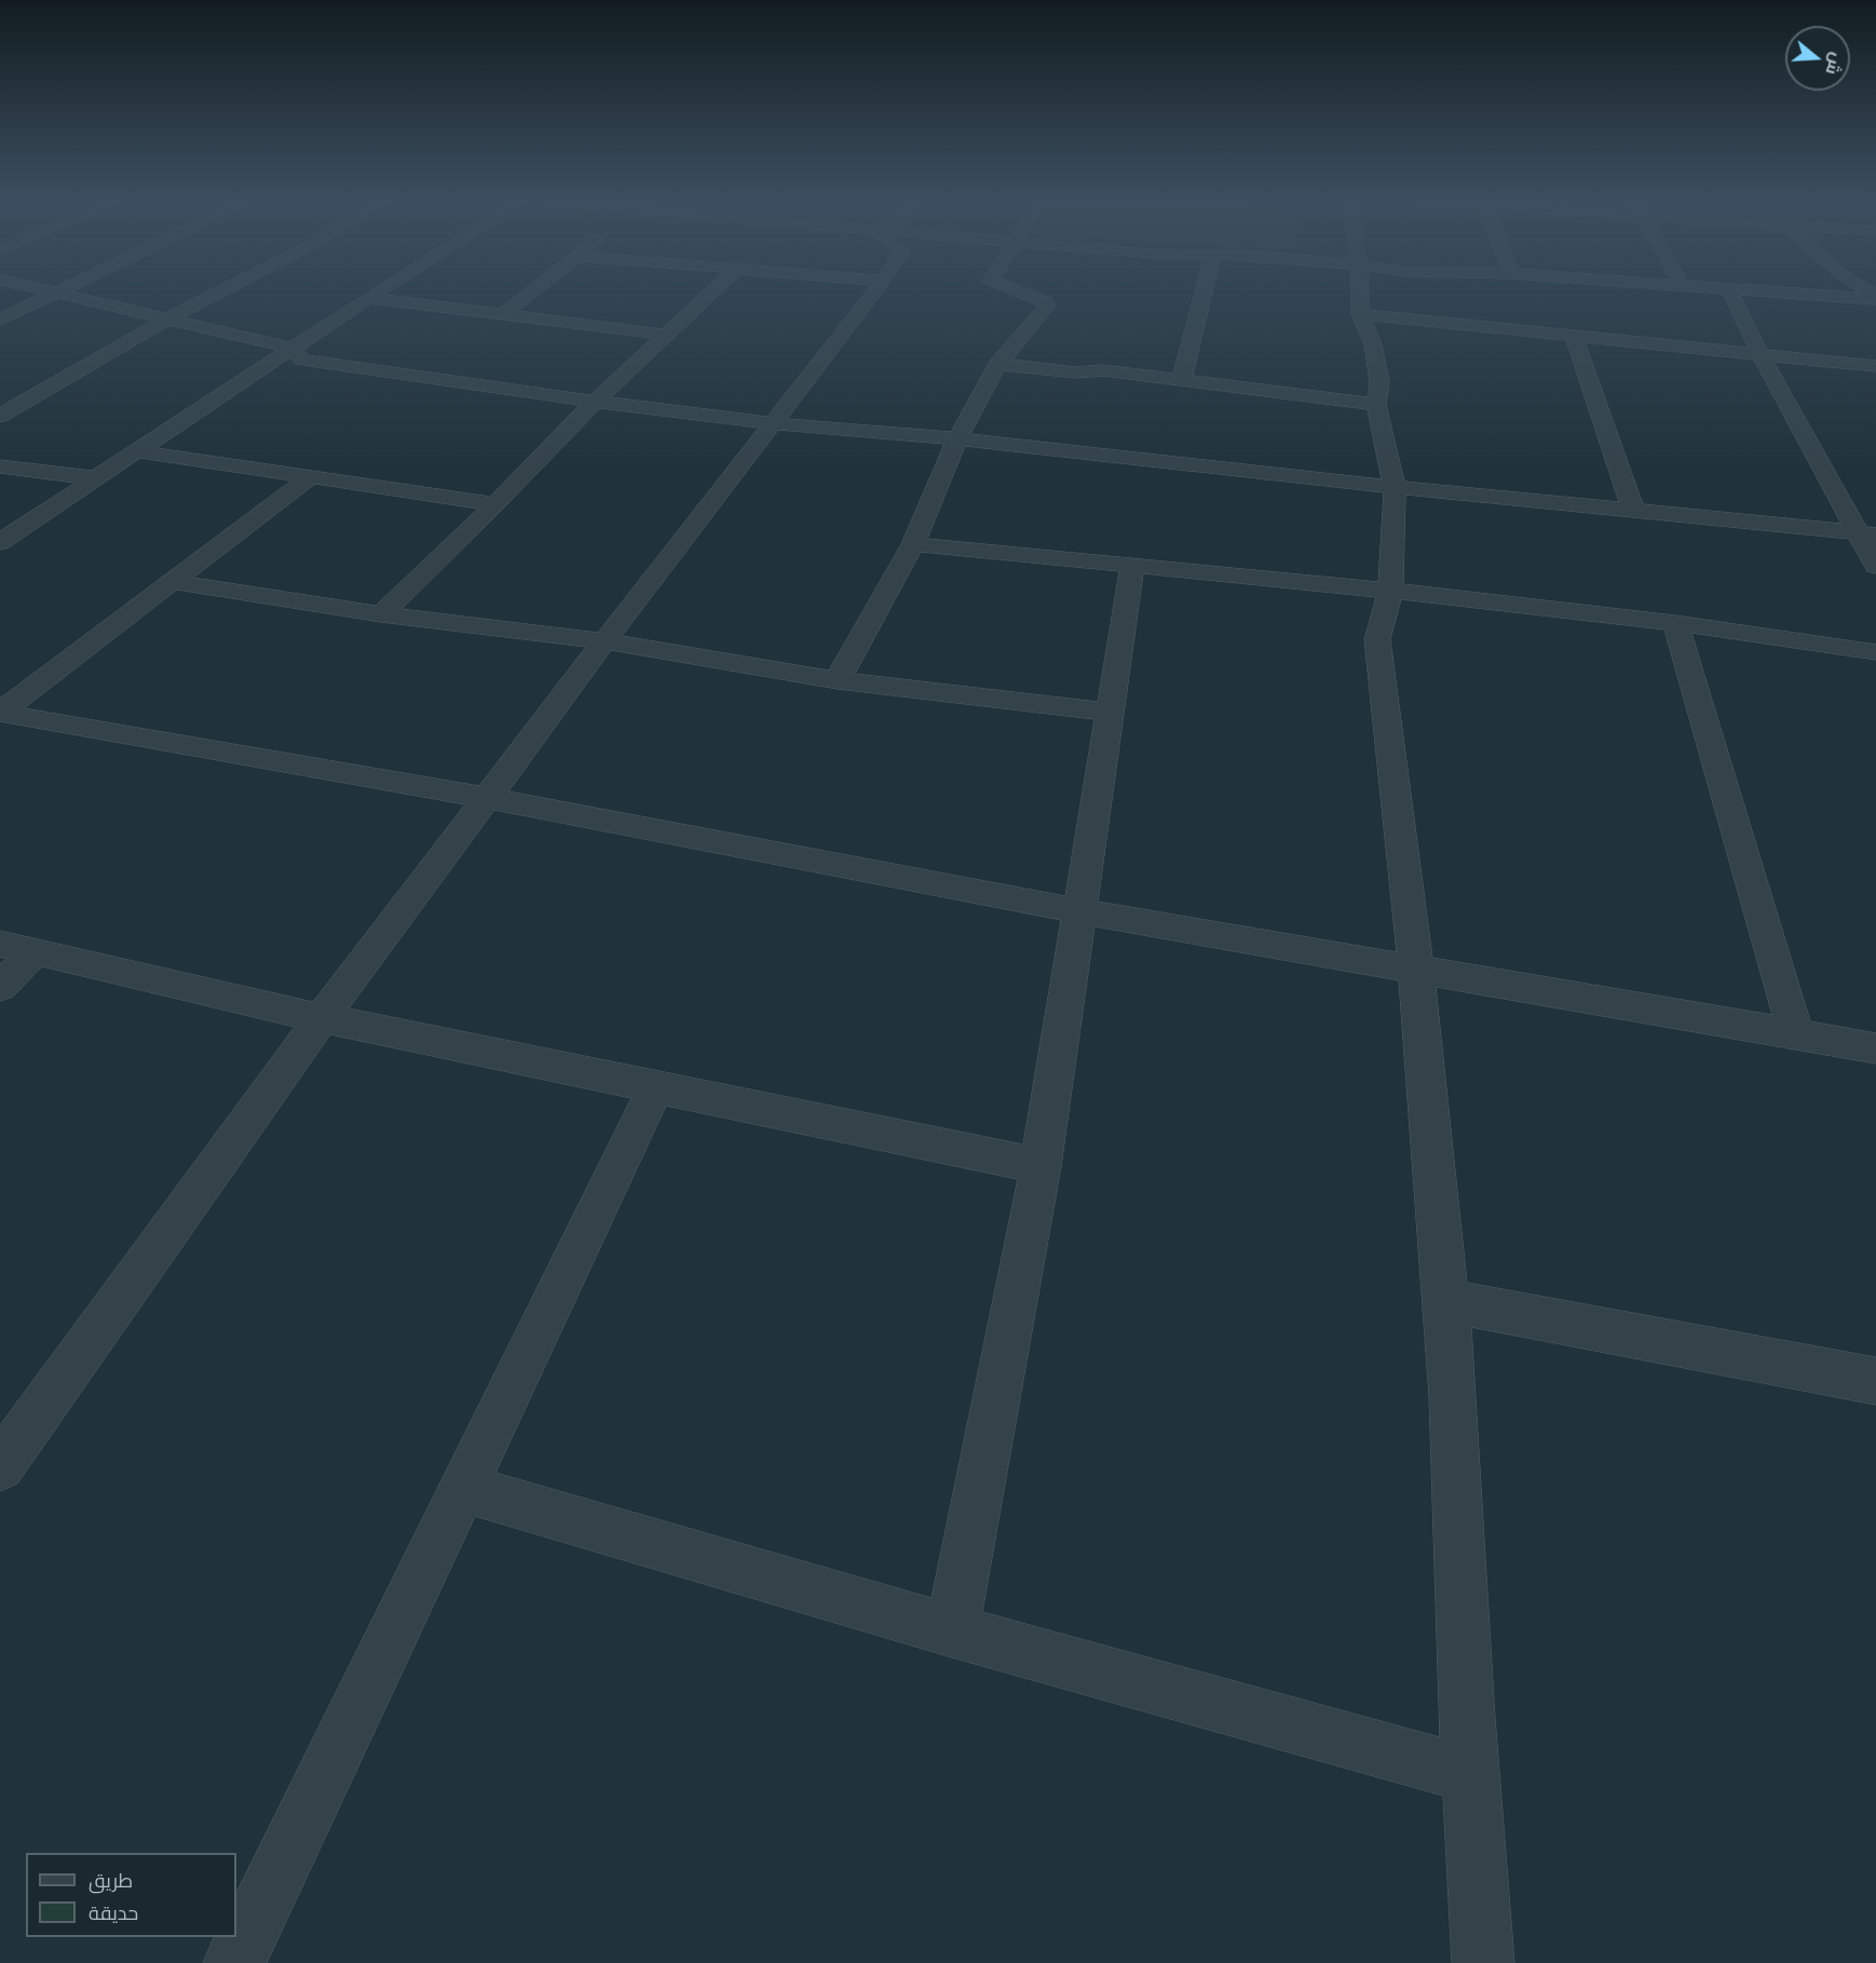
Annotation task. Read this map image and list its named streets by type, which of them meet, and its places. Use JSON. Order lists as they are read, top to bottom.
{
  "legend": ["طريق", "حديقة"],
  "north": "right"
}
